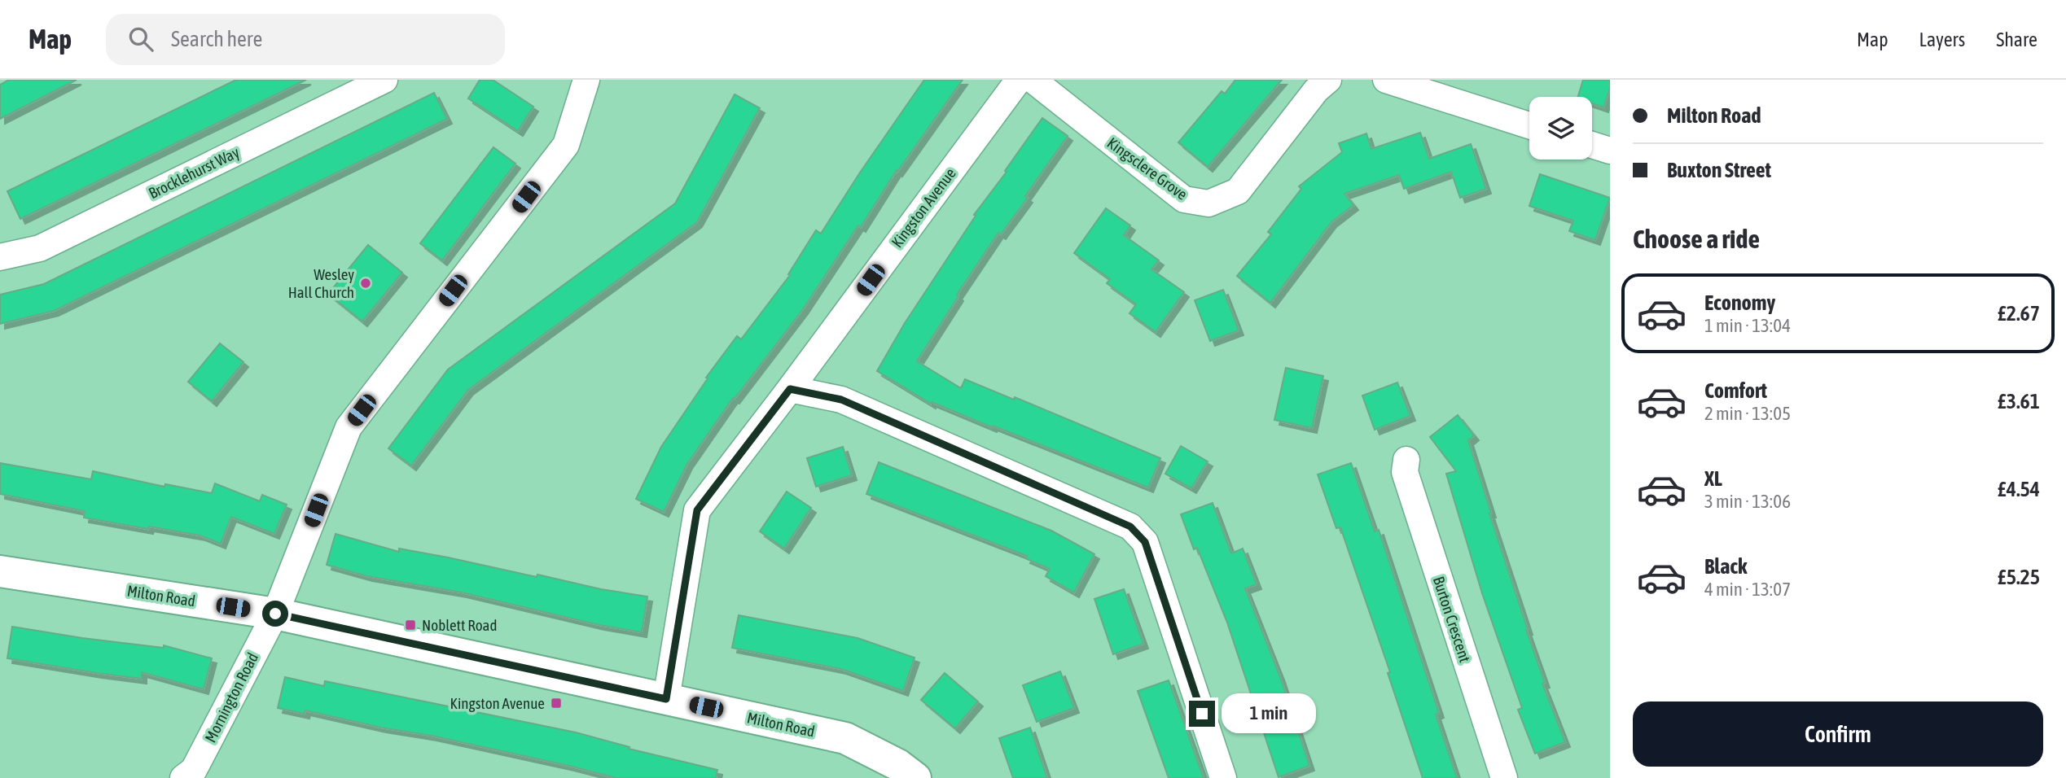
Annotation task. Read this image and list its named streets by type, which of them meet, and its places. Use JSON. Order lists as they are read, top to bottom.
{
  "streets": {
    "street": [
      "Kingsclere Grove",
      "Brocklehurst Way",
      "Kingston Avenue",
      "Milton Road",
      "Burton Crescent",
      "Mornington Road"
    ]
  },
  "crossings": [
    ["Kingston Avenue", "Milton Road"],
    ["Milton Road", "Mornington Road"]
  ],
  "places": {
    "other": ["Wesley Hall Church"],
    "transit": ["Noblett Road", "Kingston Avenue"]
  },
  "page": {
    "header": "Map",
    "search": "Search here",
    "nav": ["Map", "Layers", "Share"],
    "banner": ["Milton Road", "Buxton Street"],
    "heading": "Choose a ride",
    "list": [
      {
        "name": "Economy",
        "note": "1 min · 13:04",
        "value": "£2.67"
      },
      {
        "name": "Comfort",
        "note": "2 min · 13:05",
        "value": "£3.61"
      },
      {
        "name": "XL",
        "note": "3 min · 13:06",
        "value": "£4.54"
      },
      {
        "name": "Black",
        "note": "4 min · 13:07",
        "value": "£5.25"
      }
    ],
    "buttons": "Confirm",
    "bubble": "1 min"
  }
}
